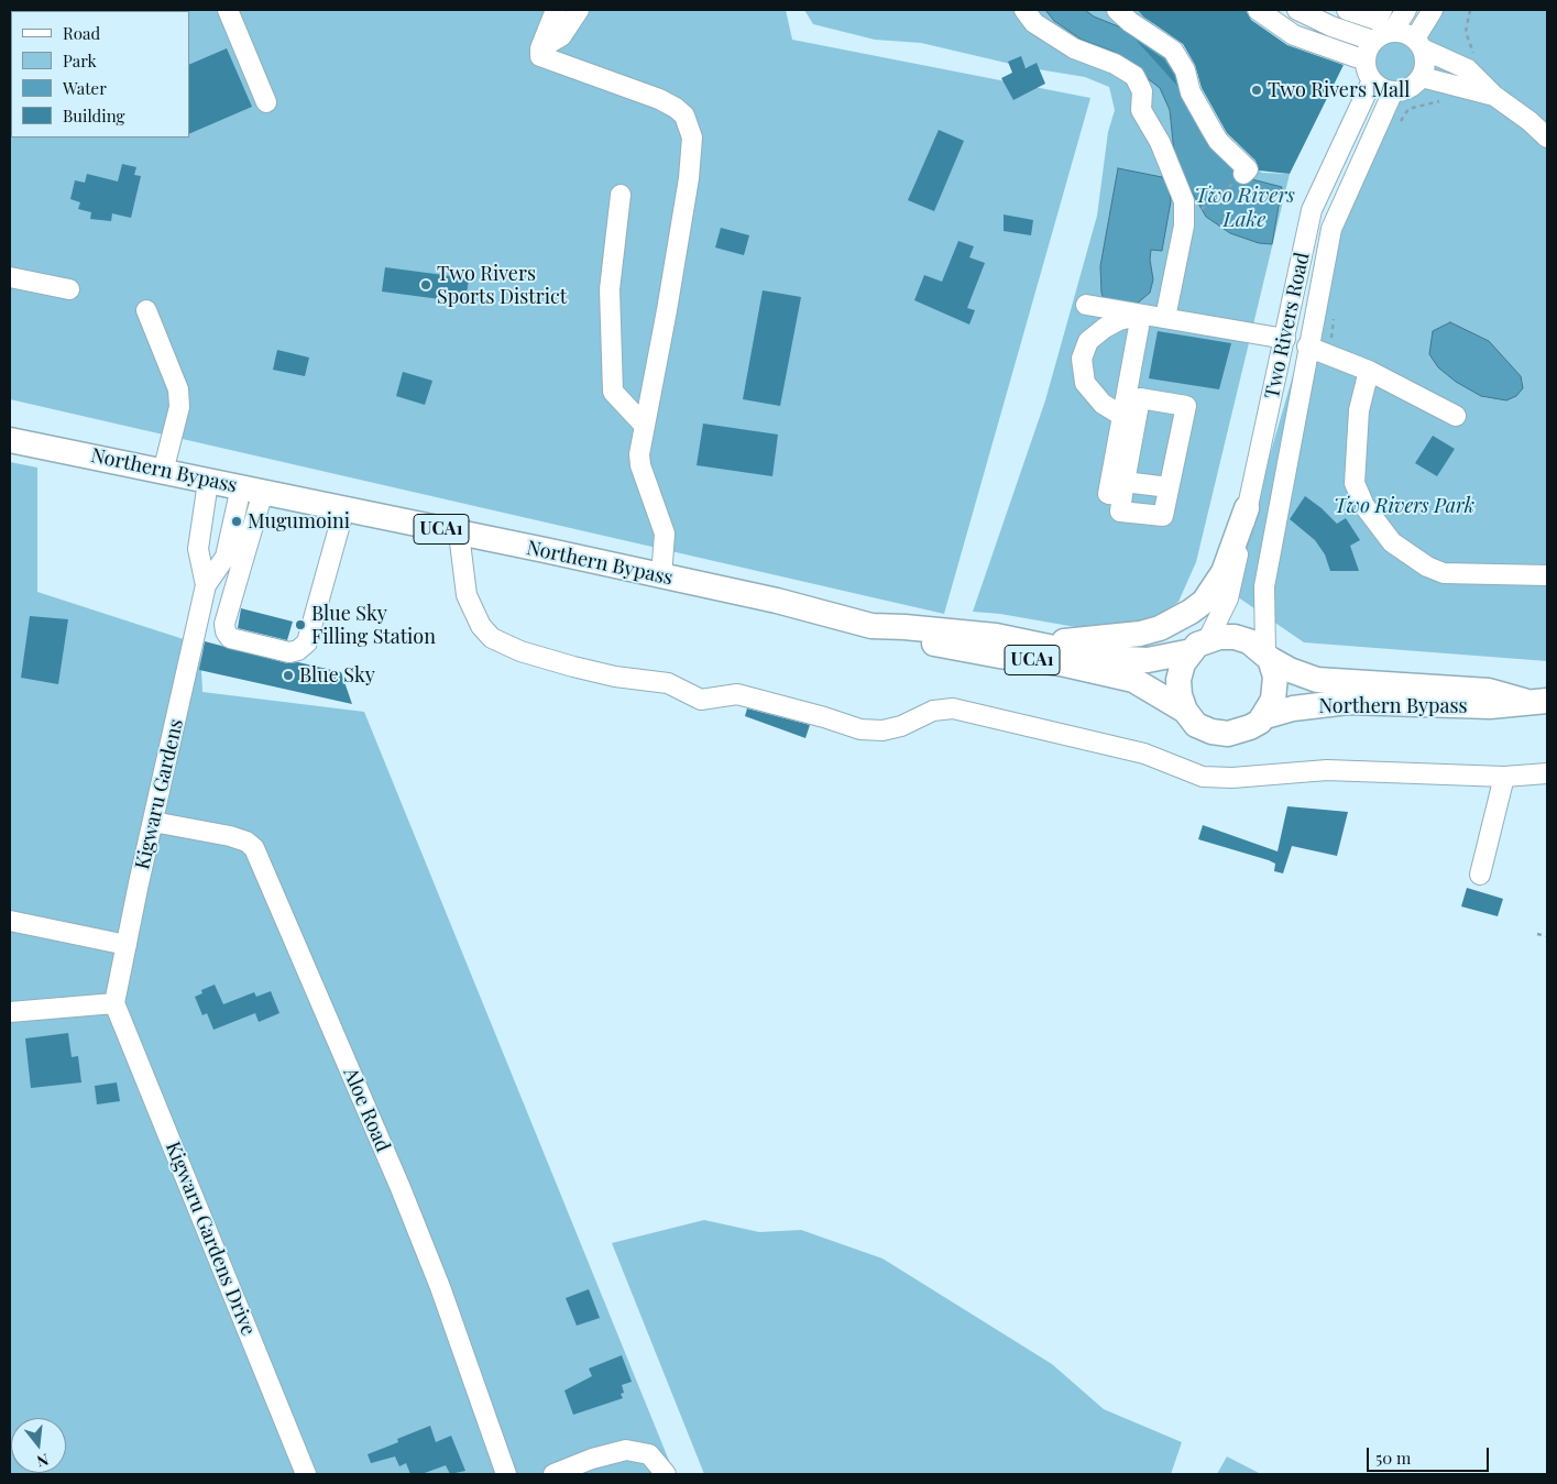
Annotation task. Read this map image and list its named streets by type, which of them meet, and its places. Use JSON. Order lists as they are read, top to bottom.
{
  "streets": {
    "main road": ["Northern Bypass", "UCA1"],
    "street": [
      "Two Rivers Road",
      "Kigwaru Gardens",
      "Aloe Road",
      "Kigwaru Gardens Drive"
    ]
  },
  "crossings": [
    ["Two Rivers Road", "Northern Bypass"],
    ["Two Rivers Road", "UCA1"],
    ["Northern Bypass", "UCA1"],
    ["Northern Bypass", "Kigwaru Gardens"],
    ["Kigwaru Gardens", "Aloe Road"],
    ["Kigwaru Gardens", "Kigwaru Gardens Drive"]
  ],
  "water": ["Two Rivers Lake"],
  "parks": ["Two Rivers Park"],
  "places": [
    "Two Rivers Mall",
    "Two Rivers Sports District",
    "Mugumoini",
    "Blue Sky Filling Station",
    "Blue Sky"
  ],
  "legend": [
    "Road",
    "Park",
    "Water",
    "Building"
  ],
  "scale_bar": "50 m",
  "north": "bottom"
}
